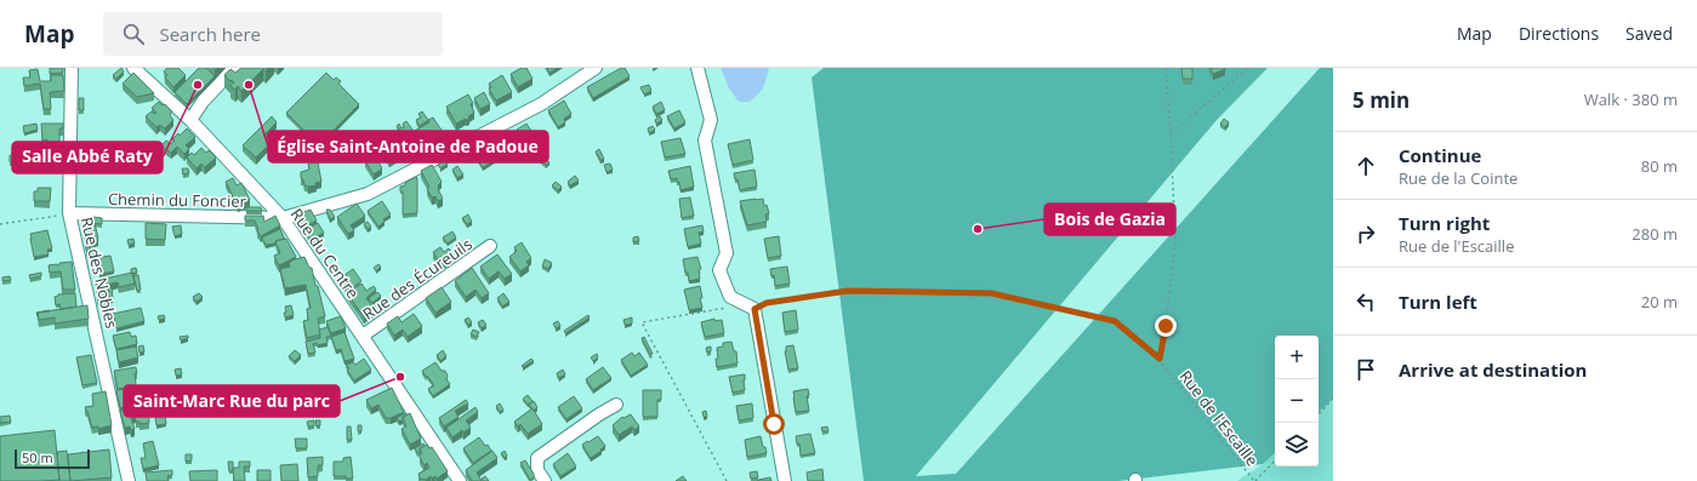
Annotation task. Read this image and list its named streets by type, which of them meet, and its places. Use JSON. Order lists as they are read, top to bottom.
{
  "streets": {
    "street": [
      "Chemin du Foncier",
      "Rue du Centre",
      "Rue des Nobles",
      "Rue des Écureuils"
    ],
    "path": ["Rue de l'Escaille"]
  },
  "crossings": [
    ["Chemin du Foncier", "Rue du Centre"],
    ["Chemin du Foncier", "Rue des Nobles"],
    ["Rue du Centre", "Rue des Écureuils"]
  ],
  "places": [
    "Salle Abbé Raty",
    "Église Saint-Antoine de Padoue",
    "Bois de Gazia",
    "Saint-Marc Rue du parc"
  ],
  "scale_bar": "50 m",
  "page": {
    "header": "Map",
    "search": "Search here",
    "nav": ["Map", "Directions", "Saved"],
    "heading": ["5 min", "Walk · 380 m"],
    "list": [
      ["Continue", "Rue de la Cointe", "80 m"],
      ["Turn right", "Rue de l'Escaille", "280 m"],
      ["Turn left", "20 m"],
      "Arrive at destination"
    ],
    "map_buttons": ["+", "−"],
    "scale": "50 m"
  }
}
